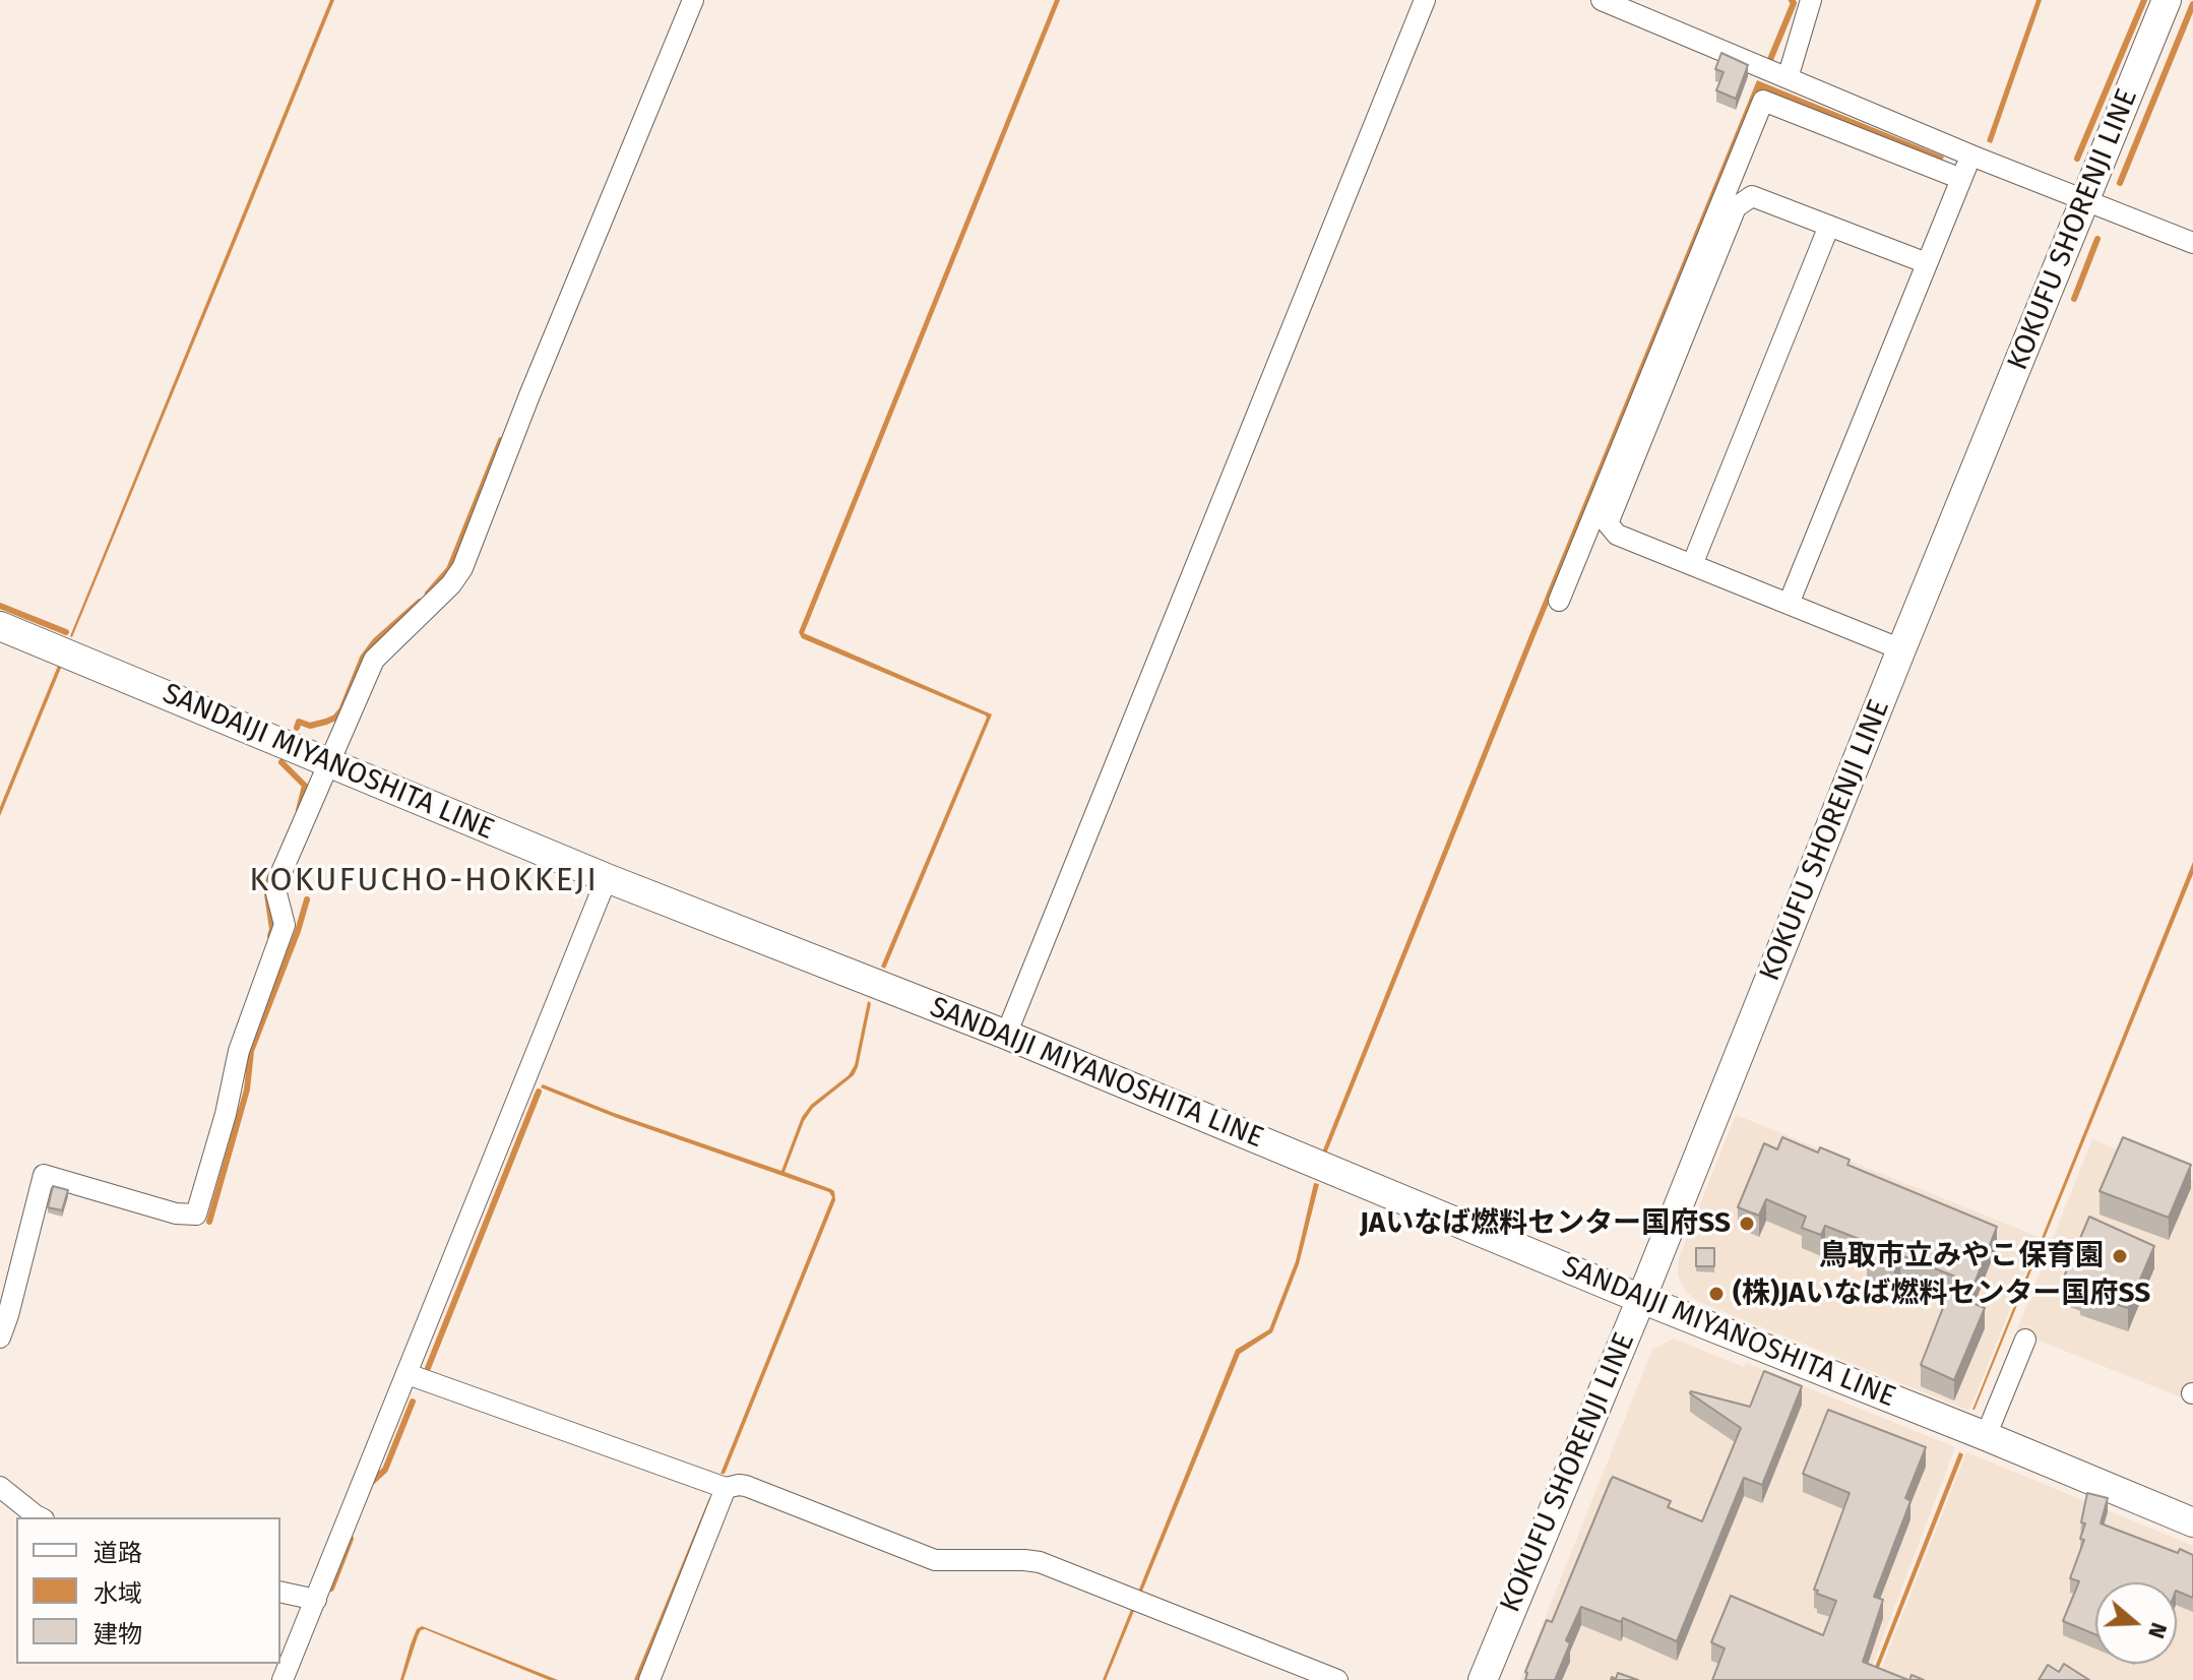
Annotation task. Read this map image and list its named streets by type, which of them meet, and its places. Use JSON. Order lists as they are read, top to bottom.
{
  "streets": {
    "main road": ["KOKUFU SHORENJI LINE", "SANDAIJI MIYANOSHITA LINE"]
  },
  "crossings": [
    ["KOKUFU SHORENJI LINE", "SANDAIJI MIYANOSHITA LINE"]
  ],
  "districts": ["KOKUFUCHO-HOKKEJI"],
  "places": ["JAいなば燃料センター国府SS", "鳥取市立みやこ保育園", "(株)JAいなば燃料センター国府SS"],
  "legend": ["道路", "水域", "建物"],
  "north": "right"
}
